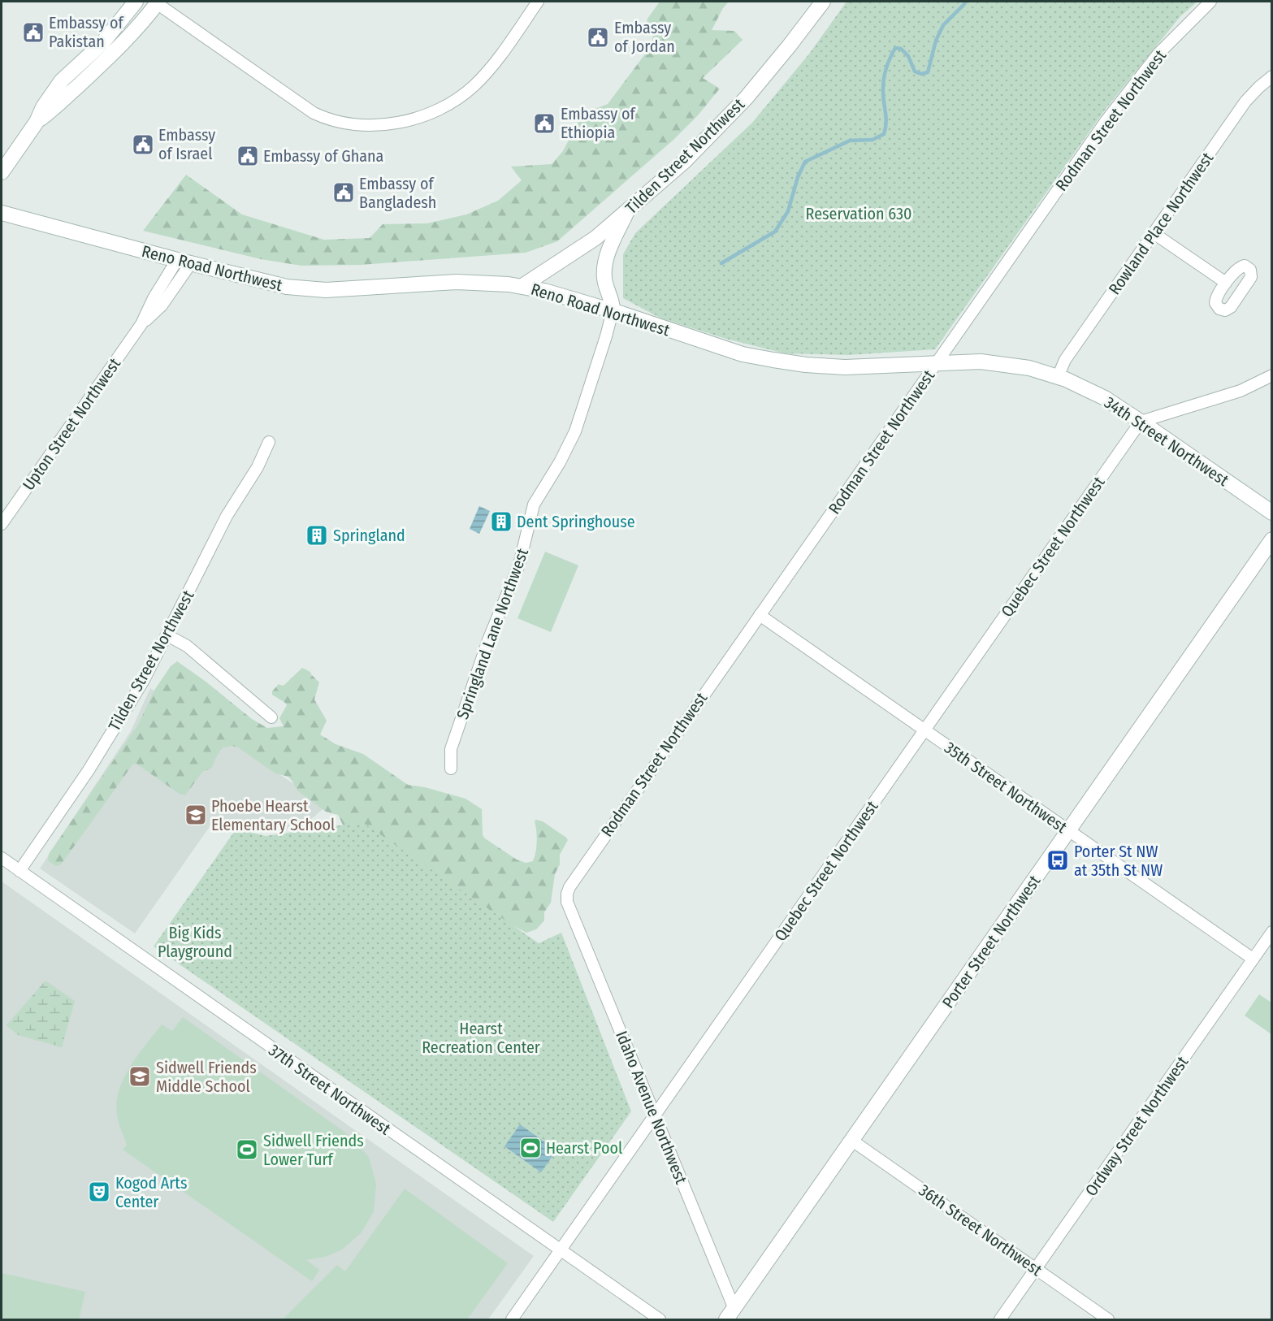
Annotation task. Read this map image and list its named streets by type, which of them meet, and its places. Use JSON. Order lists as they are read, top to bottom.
{
  "streets": {
    "main road": [
      "Tilden Street Northwest",
      "Reno Road Northwest",
      "34th Street Northwest",
      "Porter Street Northwest"
    ],
    "street": [
      "Rodman Street Northwest",
      "Rowland Place Northwest",
      "Upton Street Northwest",
      "Quebec Street Northwest",
      "Springland Lane Northwest",
      "35th Street Northwest",
      "37th Street Northwest",
      "Idaho Avenue Northwest",
      "Ordway Street Northwest",
      "36th Street Northwest"
    ]
  },
  "crossings": [
    ["Rodman Street Northwest", "Reno Road Northwest"],
    ["Rodman Street Northwest", "35th Street Northwest"],
    ["Rodman Street Northwest", "Idaho Avenue Northwest"],
    ["Tilden Street Northwest", "Reno Road Northwest"],
    ["Tilden Street Northwest", "37th Street Northwest"],
    ["Rowland Place Northwest", "Reno Road Northwest"],
    ["Rowland Place Northwest", "34th Street Northwest"],
    ["Reno Road Northwest", "Upton Street Northwest"],
    ["Reno Road Northwest", "34th Street Northwest"],
    ["Reno Road Northwest", "Springland Lane Northwest"],
    ["34th Street Northwest", "Quebec Street Northwest"],
    ["Quebec Street Northwest", "35th Street Northwest"],
    ["Quebec Street Northwest", "37th Street Northwest"],
    ["Quebec Street Northwest", "Idaho Avenue Northwest"],
    ["35th Street Northwest", "Porter Street Northwest"],
    ["35th Street Northwest", "Ordway Street Northwest"],
    ["Porter Street Northwest", "Idaho Avenue Northwest"],
    ["Porter Street Northwest", "36th Street Northwest"],
    ["Ordway Street Northwest", "36th Street Northwest"]
  ],
  "parks": ["Reservation 630", "Big Kids Playground", "Hearst Recreation Center"],
  "places": {
    "public building": [
      "Embassy of Pakistan",
      "Embassy of Jordan",
      "Embassy of Ethiopia",
      "Embassy of Israel",
      "Embassy of Ghana",
      "Embassy of Bangladesh"
    ],
    "building": ["Dent Springhouse", "Springland"],
    "school or university": ["Phoebe Hearst Elementary School", "Sidwell Friends Middle School"],
    "bus stop": ["Porter St NW at 35th St NW"],
    "sports": ["Hearst Pool", "Sidwell Friends Lower Turf"],
    "theatre": ["Kogod Arts Center"]
  }
}
